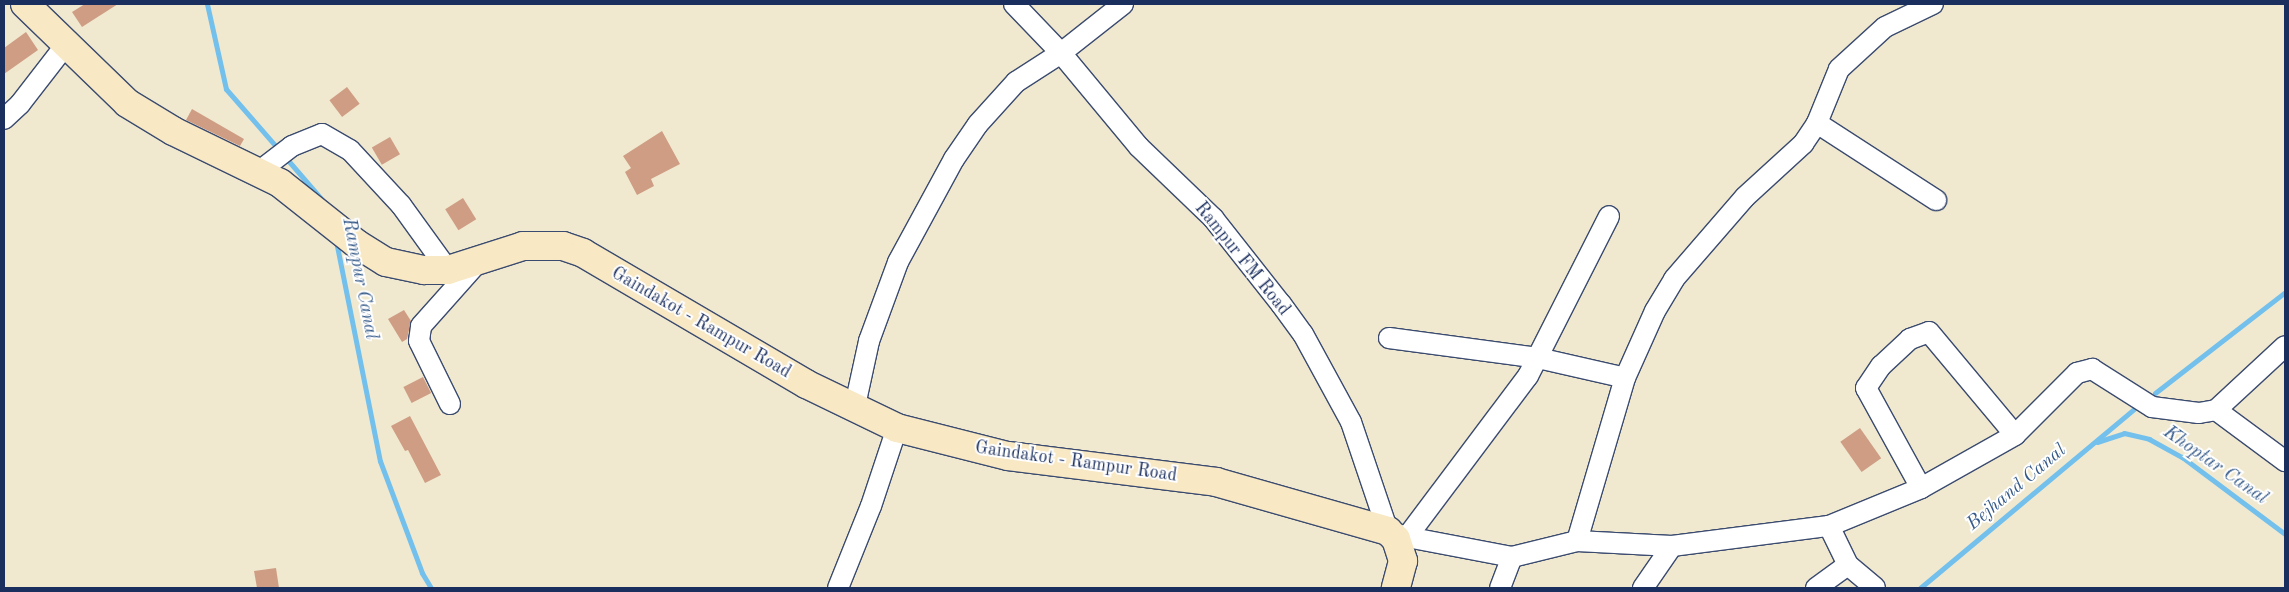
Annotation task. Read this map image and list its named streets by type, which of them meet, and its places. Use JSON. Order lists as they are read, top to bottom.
{
  "streets": {
    "main road": ["Gaindakot - Rampur Road"],
    "street": ["Rampur FM Road"]
  },
  "crossings": [
    ["Rampur FM Road", "Gaindakot - Rampur Road"]
  ],
  "water": ["Rampur Canal", "Khoptar Canal", "Bejhand Canal"]
}
